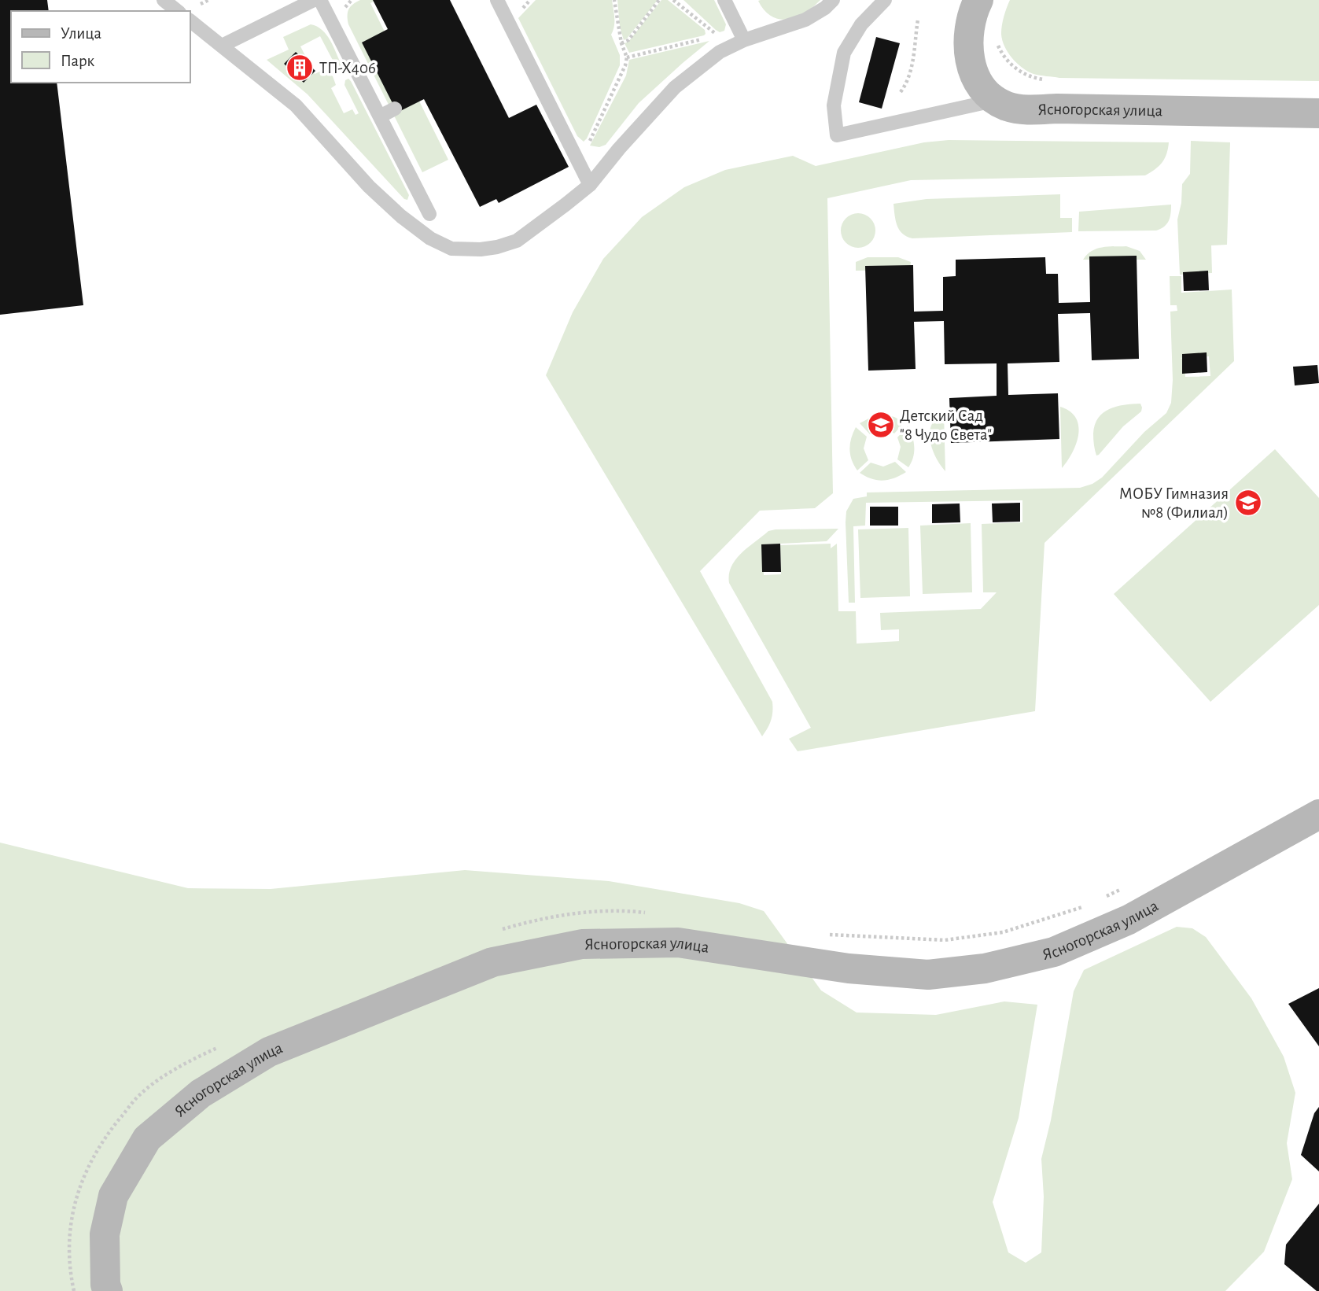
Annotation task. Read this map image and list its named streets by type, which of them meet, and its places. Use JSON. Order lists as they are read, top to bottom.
{
  "streets": {
    "street": ["Ясногорская улица"]
  },
  "places": {
    "building": ["ТП-Х406"],
    "school or university": ["Детский Сад \"8 Чудо Света\"", "МОБУ Гимназия №8 (Филиал)"]
  },
  "legend": ["Улица", "Парк"]
}
